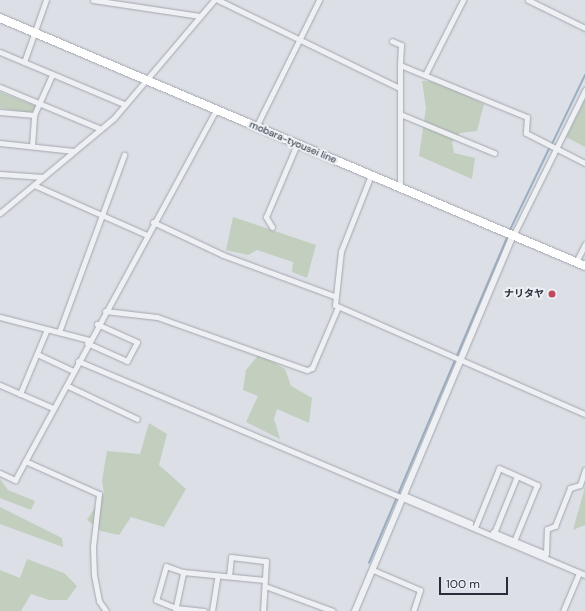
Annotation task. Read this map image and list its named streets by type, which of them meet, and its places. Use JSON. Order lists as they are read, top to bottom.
{
  "streets": {
    "main road": ["mobara-tyousei line"]
  },
  "places": ["ナリタヤ"],
  "scale_bar": "100 m"
}
